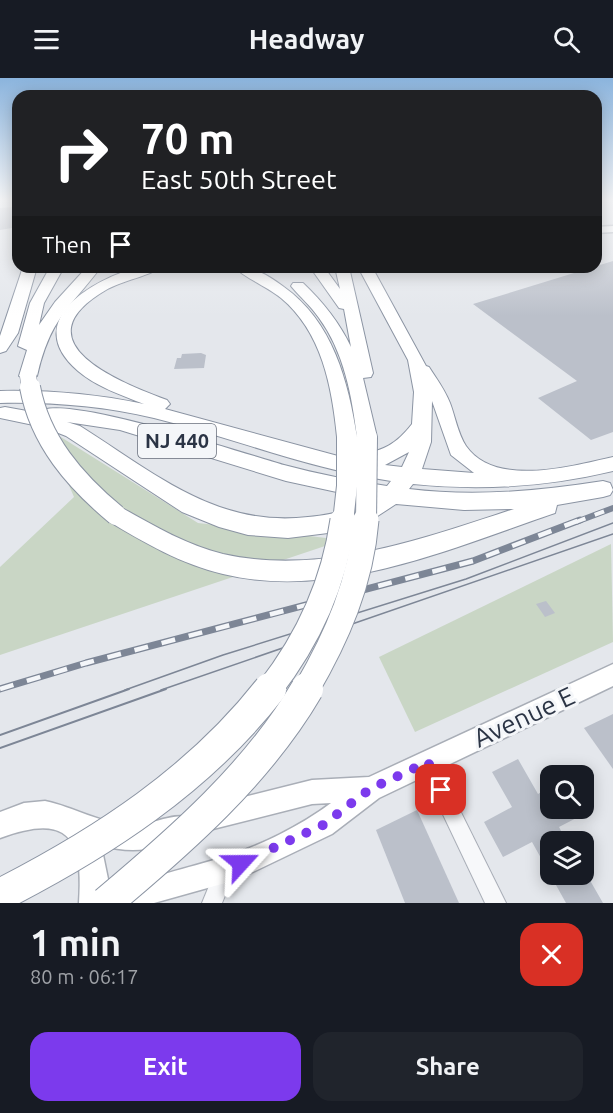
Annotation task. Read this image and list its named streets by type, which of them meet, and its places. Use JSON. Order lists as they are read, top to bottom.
{
  "streets": {
    "highway": ["NJ 440"],
    "main road": ["Avenue E"]
  },
  "page": {
    "header": "Headway",
    "turn": ["70 m", "East 50th Street"],
    "then": "Then",
    "heading": ["1 min", "80 m · 06:17"],
    "buttons": ["Exit", "Share"]
  }
}
